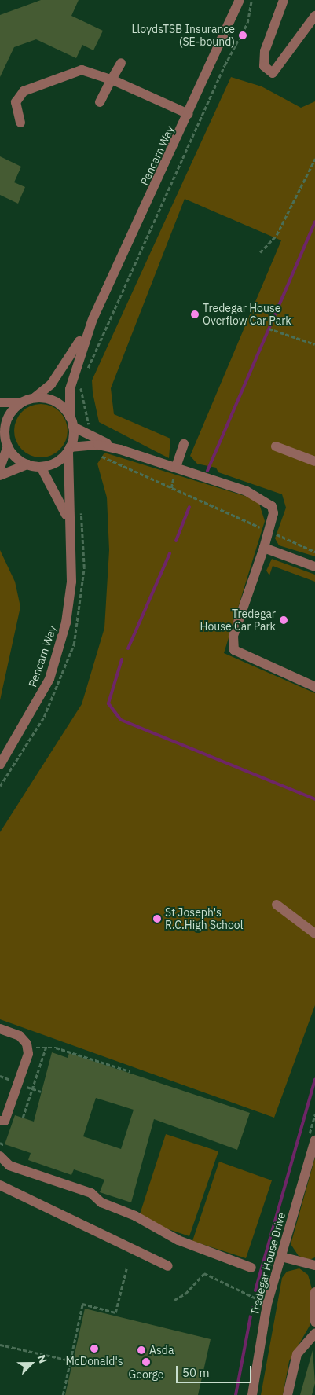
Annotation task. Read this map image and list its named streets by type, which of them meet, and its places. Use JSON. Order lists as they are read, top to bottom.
{
  "streets": {
    "street": ["Pencarn Way", "Tredegar House Drive"]
  },
  "places": [
    "LloydsTSB Insurance (SE-bound)",
    "Tredegar House Overflow Car Park",
    "Tredegar House Car Park",
    "St Joseph's R.C.High School",
    "McDonald's",
    "Asda",
    "George"
  ],
  "scale_bar": "50 m",
  "north": "top right"
}
